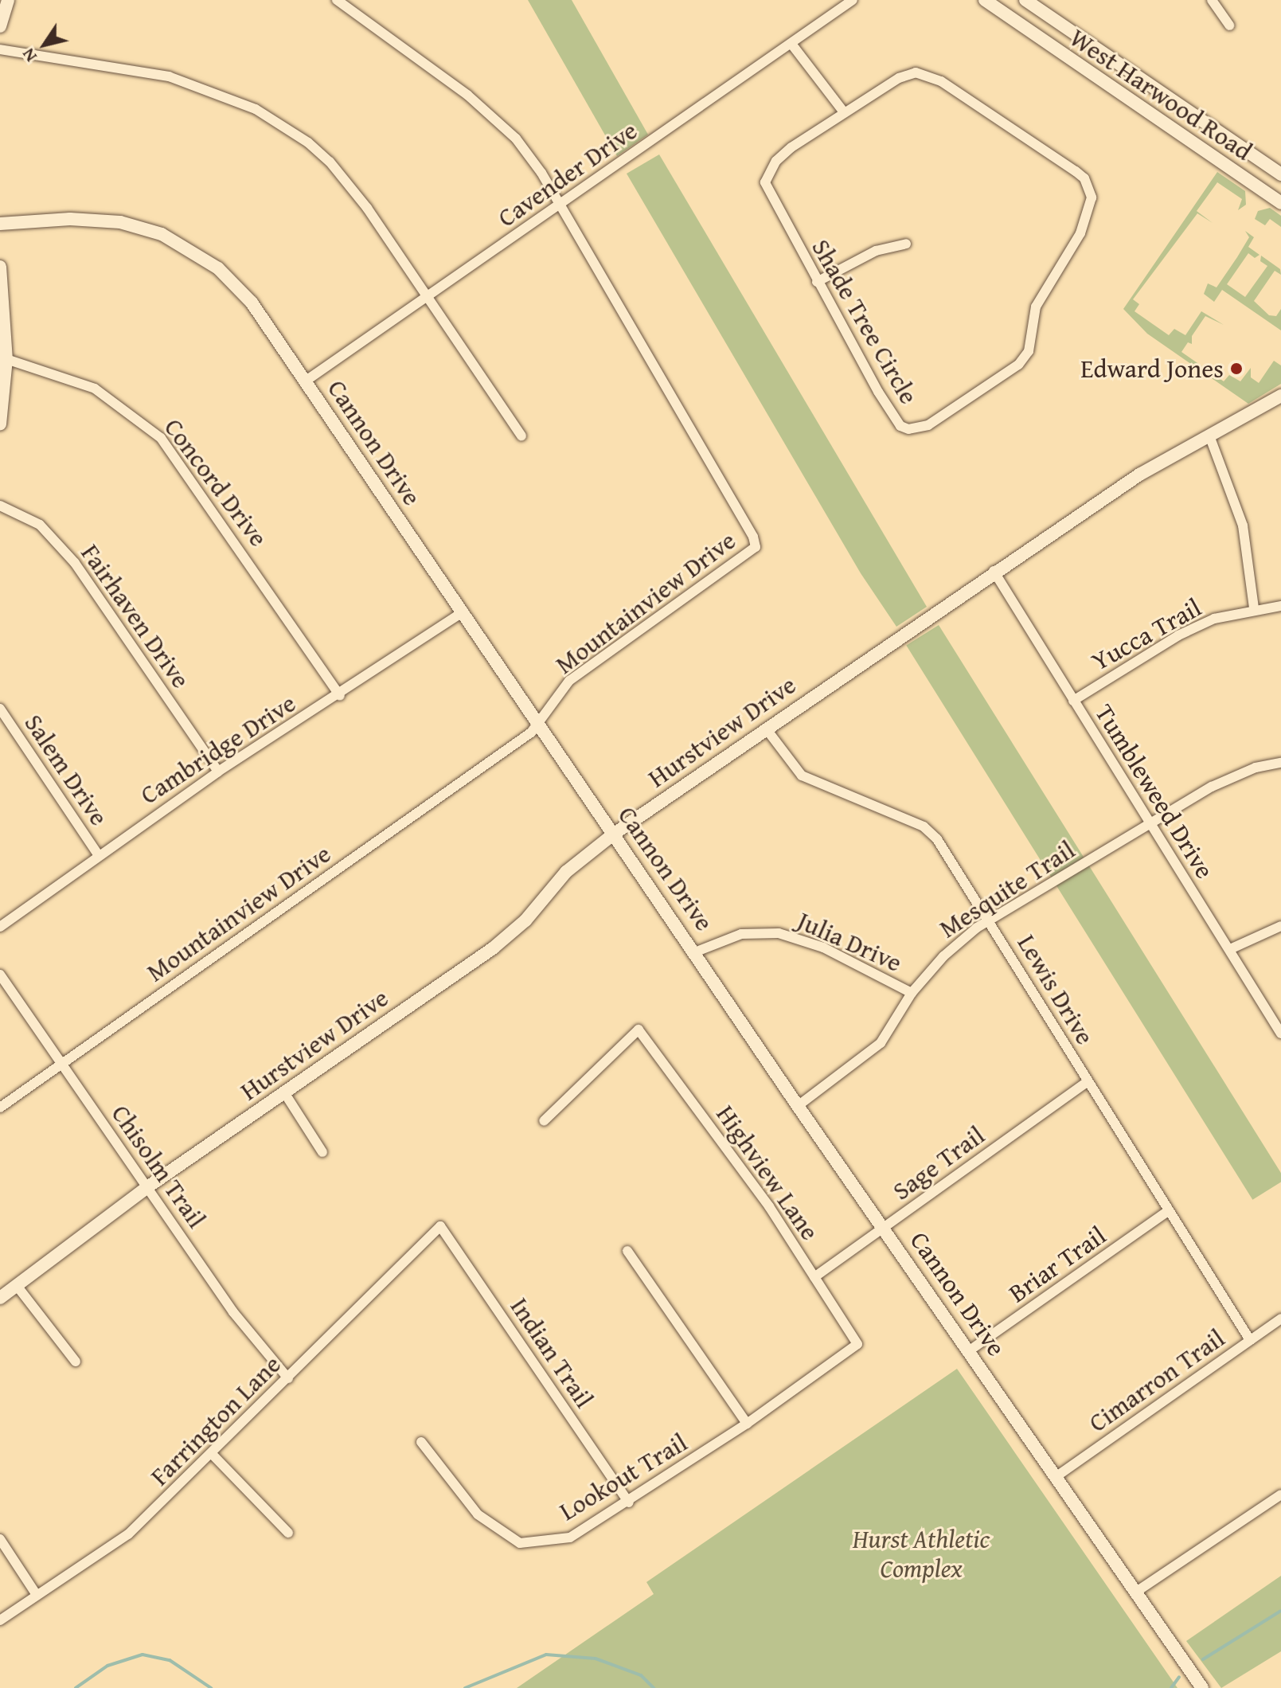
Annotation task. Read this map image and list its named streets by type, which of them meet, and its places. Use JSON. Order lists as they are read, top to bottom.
{
  "streets": {
    "street": [
      "West Harwood Road",
      "Cavender Drive",
      "Shade Tree Circle",
      "Cannon Drive",
      "Concord Drive",
      "Mountainview Drive",
      "Fairhaven Drive",
      "Yucca Trail",
      "Hurstview Drive",
      "Cambridge Drive",
      "Salem Drive",
      "Tumbleweed Drive",
      "Mesquite Trail",
      "Julia Drive",
      "Lewis Drive",
      "Sage Trail",
      "Chisolm Trail",
      "Highview Lane",
      "Briar Trail",
      "Indian Trail",
      "Cimarron Trail",
      "Farrington Lane",
      "Lookout Trail"
    ]
  },
  "crossings": [
    ["Cavender Drive", "Cannon Drive"],
    ["Cavender Drive", "Mountainview Drive"],
    ["Cannon Drive", "Mountainview Drive"],
    ["Cannon Drive", "Hurstview Drive"],
    ["Cannon Drive", "Cambridge Drive"],
    ["Cannon Drive", "Mesquite Trail"],
    ["Cannon Drive", "Julia Drive"],
    ["Cannon Drive", "Sage Trail"],
    ["Cannon Drive", "Briar Trail"],
    ["Cannon Drive", "Cimarron Trail"],
    ["Concord Drive", "Cambridge Drive"],
    ["Mountainview Drive", "Chisolm Trail"],
    ["Fairhaven Drive", "Cambridge Drive"],
    ["Yucca Trail", "Tumbleweed Drive"],
    ["Hurstview Drive", "Tumbleweed Drive"],
    ["Hurstview Drive", "Lewis Drive"],
    ["Hurstview Drive", "Chisolm Trail"],
    ["Cambridge Drive", "Salem Drive"],
    ["Tumbleweed Drive", "Mesquite Trail"],
    ["Mesquite Trail", "Julia Drive"],
    ["Mesquite Trail", "Lewis Drive"],
    ["Lewis Drive", "Sage Trail"],
    ["Lewis Drive", "Briar Trail"],
    ["Lewis Drive", "Cimarron Trail"],
    ["Sage Trail", "Highview Lane"],
    ["Chisolm Trail", "Farrington Lane"],
    ["Highview Lane", "Lookout Trail"],
    ["Indian Trail", "Farrington Lane"],
    ["Indian Trail", "Lookout Trail"]
  ],
  "parks": ["Hurst Athletic Complex"],
  "places": ["Edward Jones"],
  "north": "bottom left"
}
